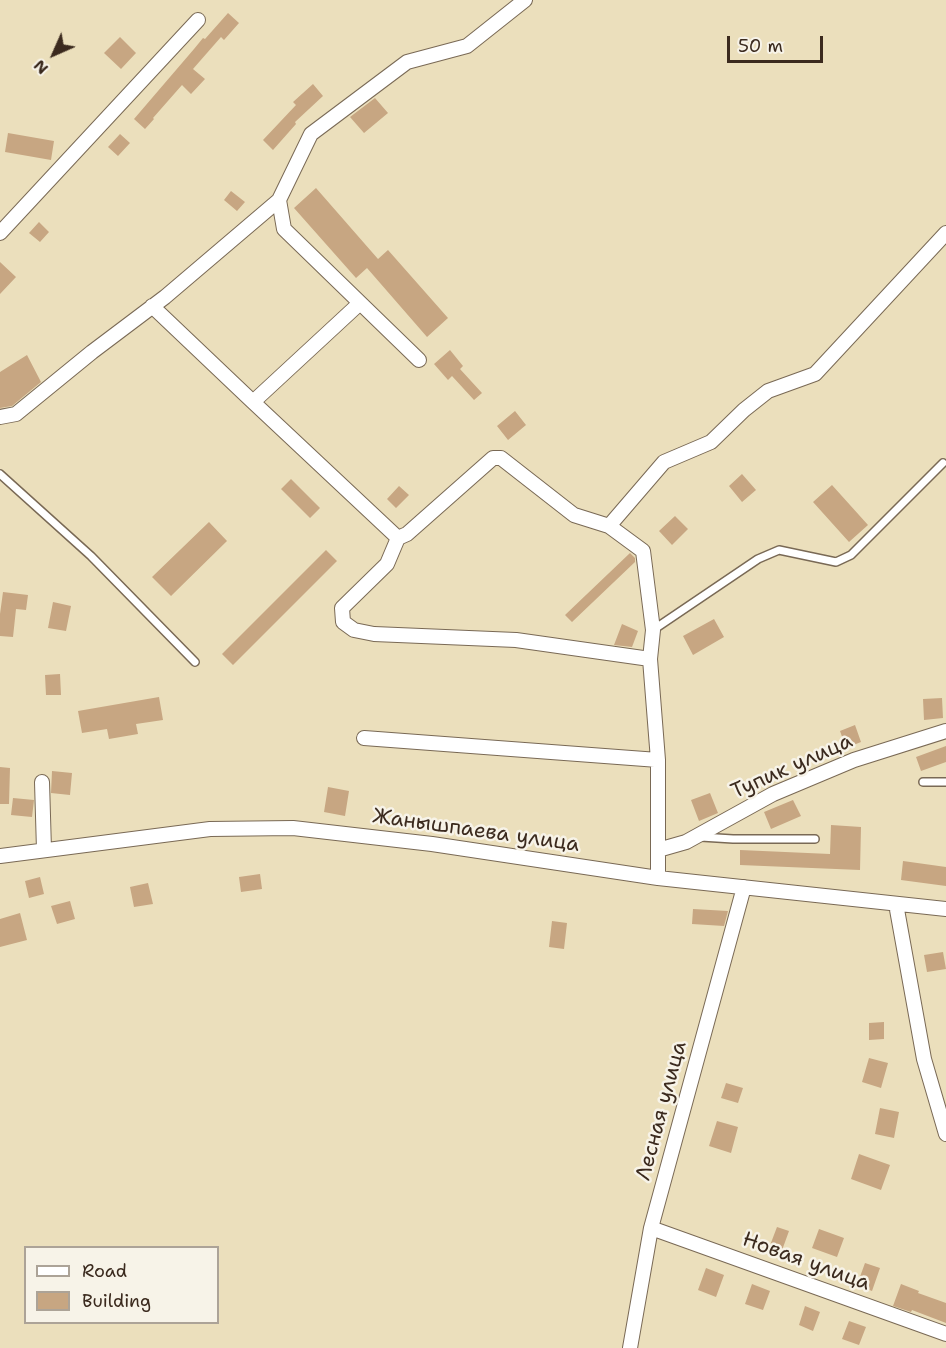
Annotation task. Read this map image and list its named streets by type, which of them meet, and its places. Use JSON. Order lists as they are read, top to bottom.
{
  "streets": {
    "street": [
      "Тупик улица",
      "Жанышпаева улица",
      "Лесная улица",
      "Новая улица"
    ]
  },
  "crossings": [
    ["Жанышпаева улица", "Лесная улица"],
    ["Лесная улица", "Новая улица"]
  ],
  "legend": ["Road", "Building"],
  "scale_bar": "50 m",
  "north": "bottom left"
}
